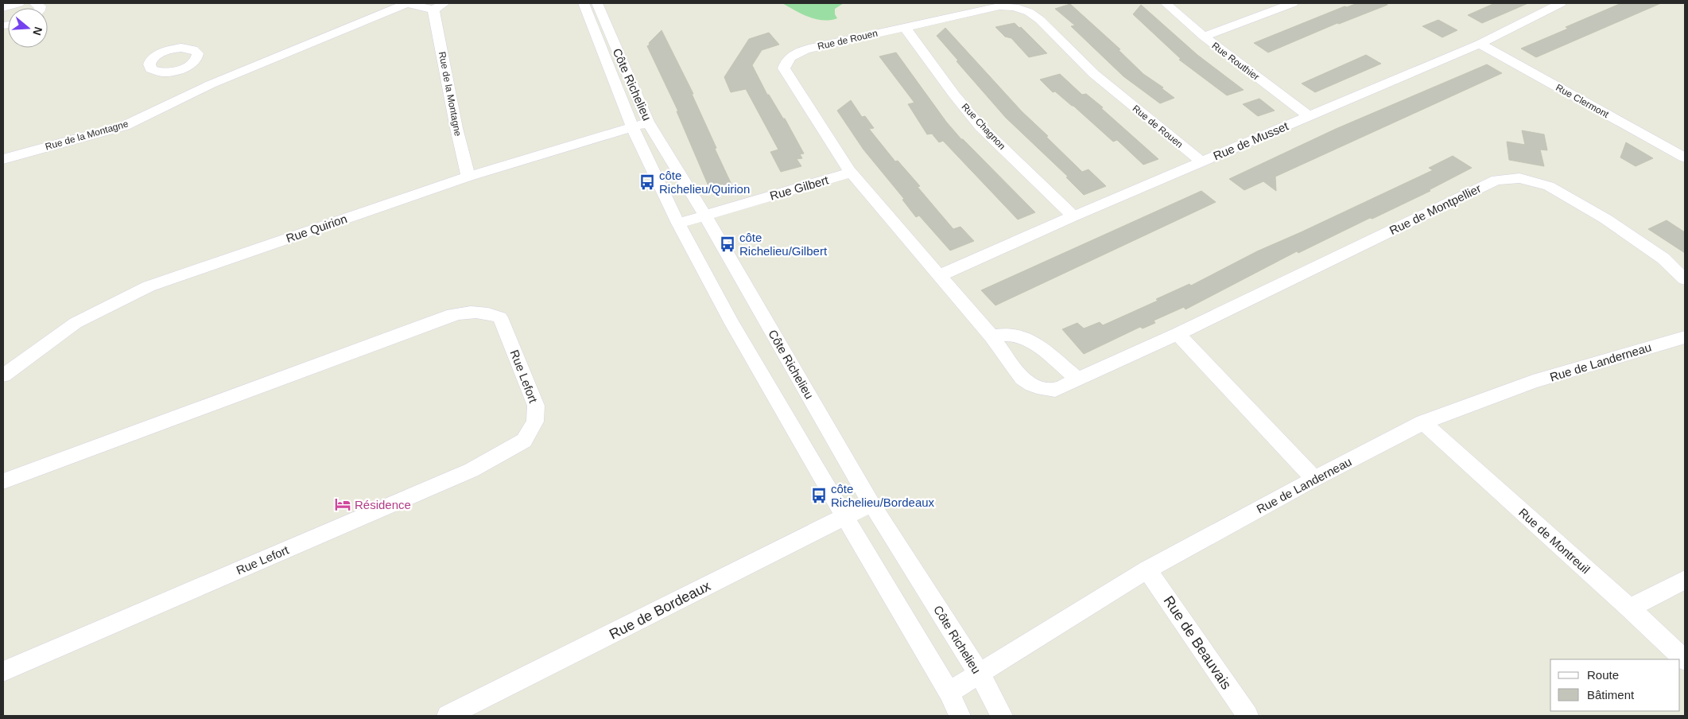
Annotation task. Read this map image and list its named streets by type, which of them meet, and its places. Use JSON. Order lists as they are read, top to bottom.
{
  "streets": {
    "street": [
      "Rue de Rouen",
      "Rue Routhier",
      "Côte Richelieu",
      "Rue de la Montagne",
      "Rue Clermont",
      "Rue Chagnon",
      "Rue de Musset",
      "Rue Gilbert",
      "Rue de Montpellier",
      "Rue Quirion",
      "Rue de Landerneau",
      "Rue Lefort",
      "Rue de Montreuil",
      "Rue de Bordeaux",
      "Rue de Beauvais"
    ]
  },
  "crossings": [
    ["Rue de Rouen", "Rue Chagnon"],
    ["Rue de Rouen", "Rue de Musset"],
    ["Rue de Rouen", "Rue Gilbert"],
    ["Rue de Rouen", "Rue de Montpellier"],
    ["Rue Routhier", "Rue de Musset"],
    ["Côte Richelieu", "Rue Gilbert"],
    ["Côte Richelieu", "Rue Quirion"],
    ["Côte Richelieu", "Rue de Landerneau"],
    ["Côte Richelieu", "Rue de Bordeaux"],
    ["Rue de la Montagne", "Rue Quirion"],
    ["Rue Clermont", "Rue de Musset"],
    ["Rue Chagnon", "Rue de Musset"],
    ["Rue de Landerneau", "Rue de Montreuil"],
    ["Rue de Landerneau", "Rue de Beauvais"]
  ],
  "places": {
    "bus stop": ["côte Richelieu/Quirion", "côte Richelieu/Gilbert", "côte Richelieu/Bordeaux"],
    "hotel": ["Résidence"]
  },
  "legend": ["Route", "Bâtiment"],
  "north": "right"
}
